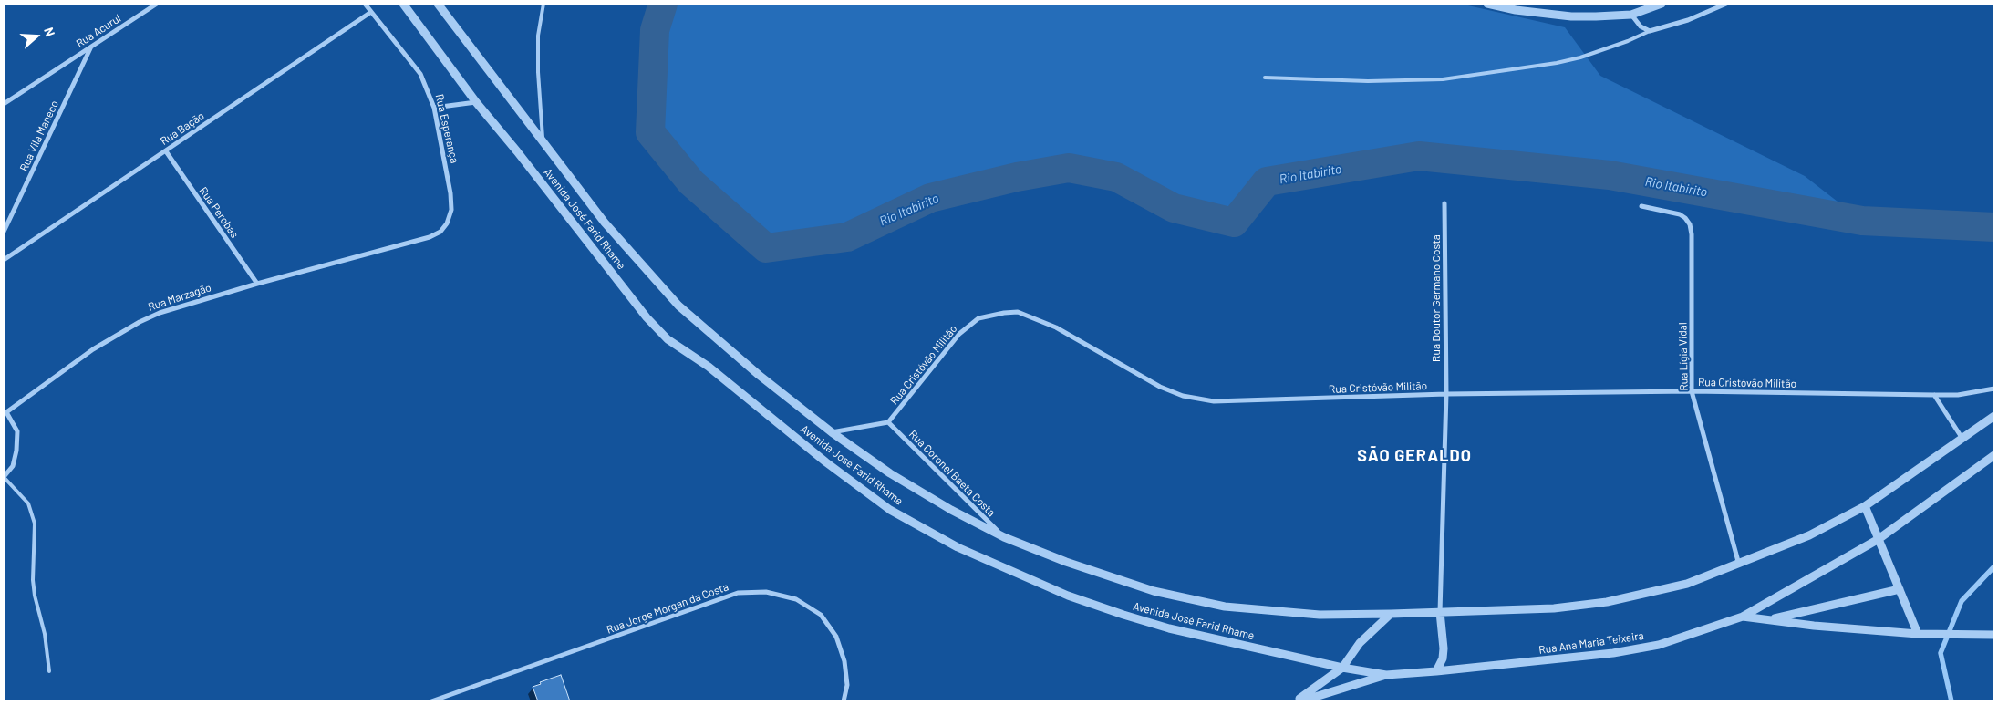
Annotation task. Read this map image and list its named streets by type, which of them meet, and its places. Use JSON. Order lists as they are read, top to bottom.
{
  "streets": {
    "street": [
      "Rua Acuruí",
      "Rua Bação",
      "Rua Esperança",
      "Rua Vila Maneco",
      "Rua Perobas",
      "Avenida José Farid Rhame",
      "Rua Marzagão",
      "Rua Doutor Germano Costa",
      "Rua Lígia Vidal",
      "Rua Cristóvão Militão",
      "Rua Coronel Baeta Costa",
      "Rua Jorge Morgan da Costa",
      "Rua Ana Maria Teixeira"
    ]
  },
  "crossings": [
    ["Rua Acuruí", "Rua Vila Maneco"],
    ["Rua Bação", "Rua Esperança"],
    ["Rua Bação", "Rua Perobas"],
    ["Rua Esperança", "Rua Marzagão"],
    ["Rua Perobas", "Rua Marzagão"],
    ["Avenida José Farid Rhame", "Rua Ana Maria Teixeira"],
    ["Rua Doutor Germano Costa", "Rua Cristóvão Militão"],
    ["Rua Lígia Vidal", "Rua Cristóvão Militão"],
    ["Rua Cristóvão Militão", "Rua Coronel Baeta Costa"]
  ],
  "districts": ["SÃO GERALDO"],
  "water": ["Rio Itabirito"],
  "north": "right"
}
